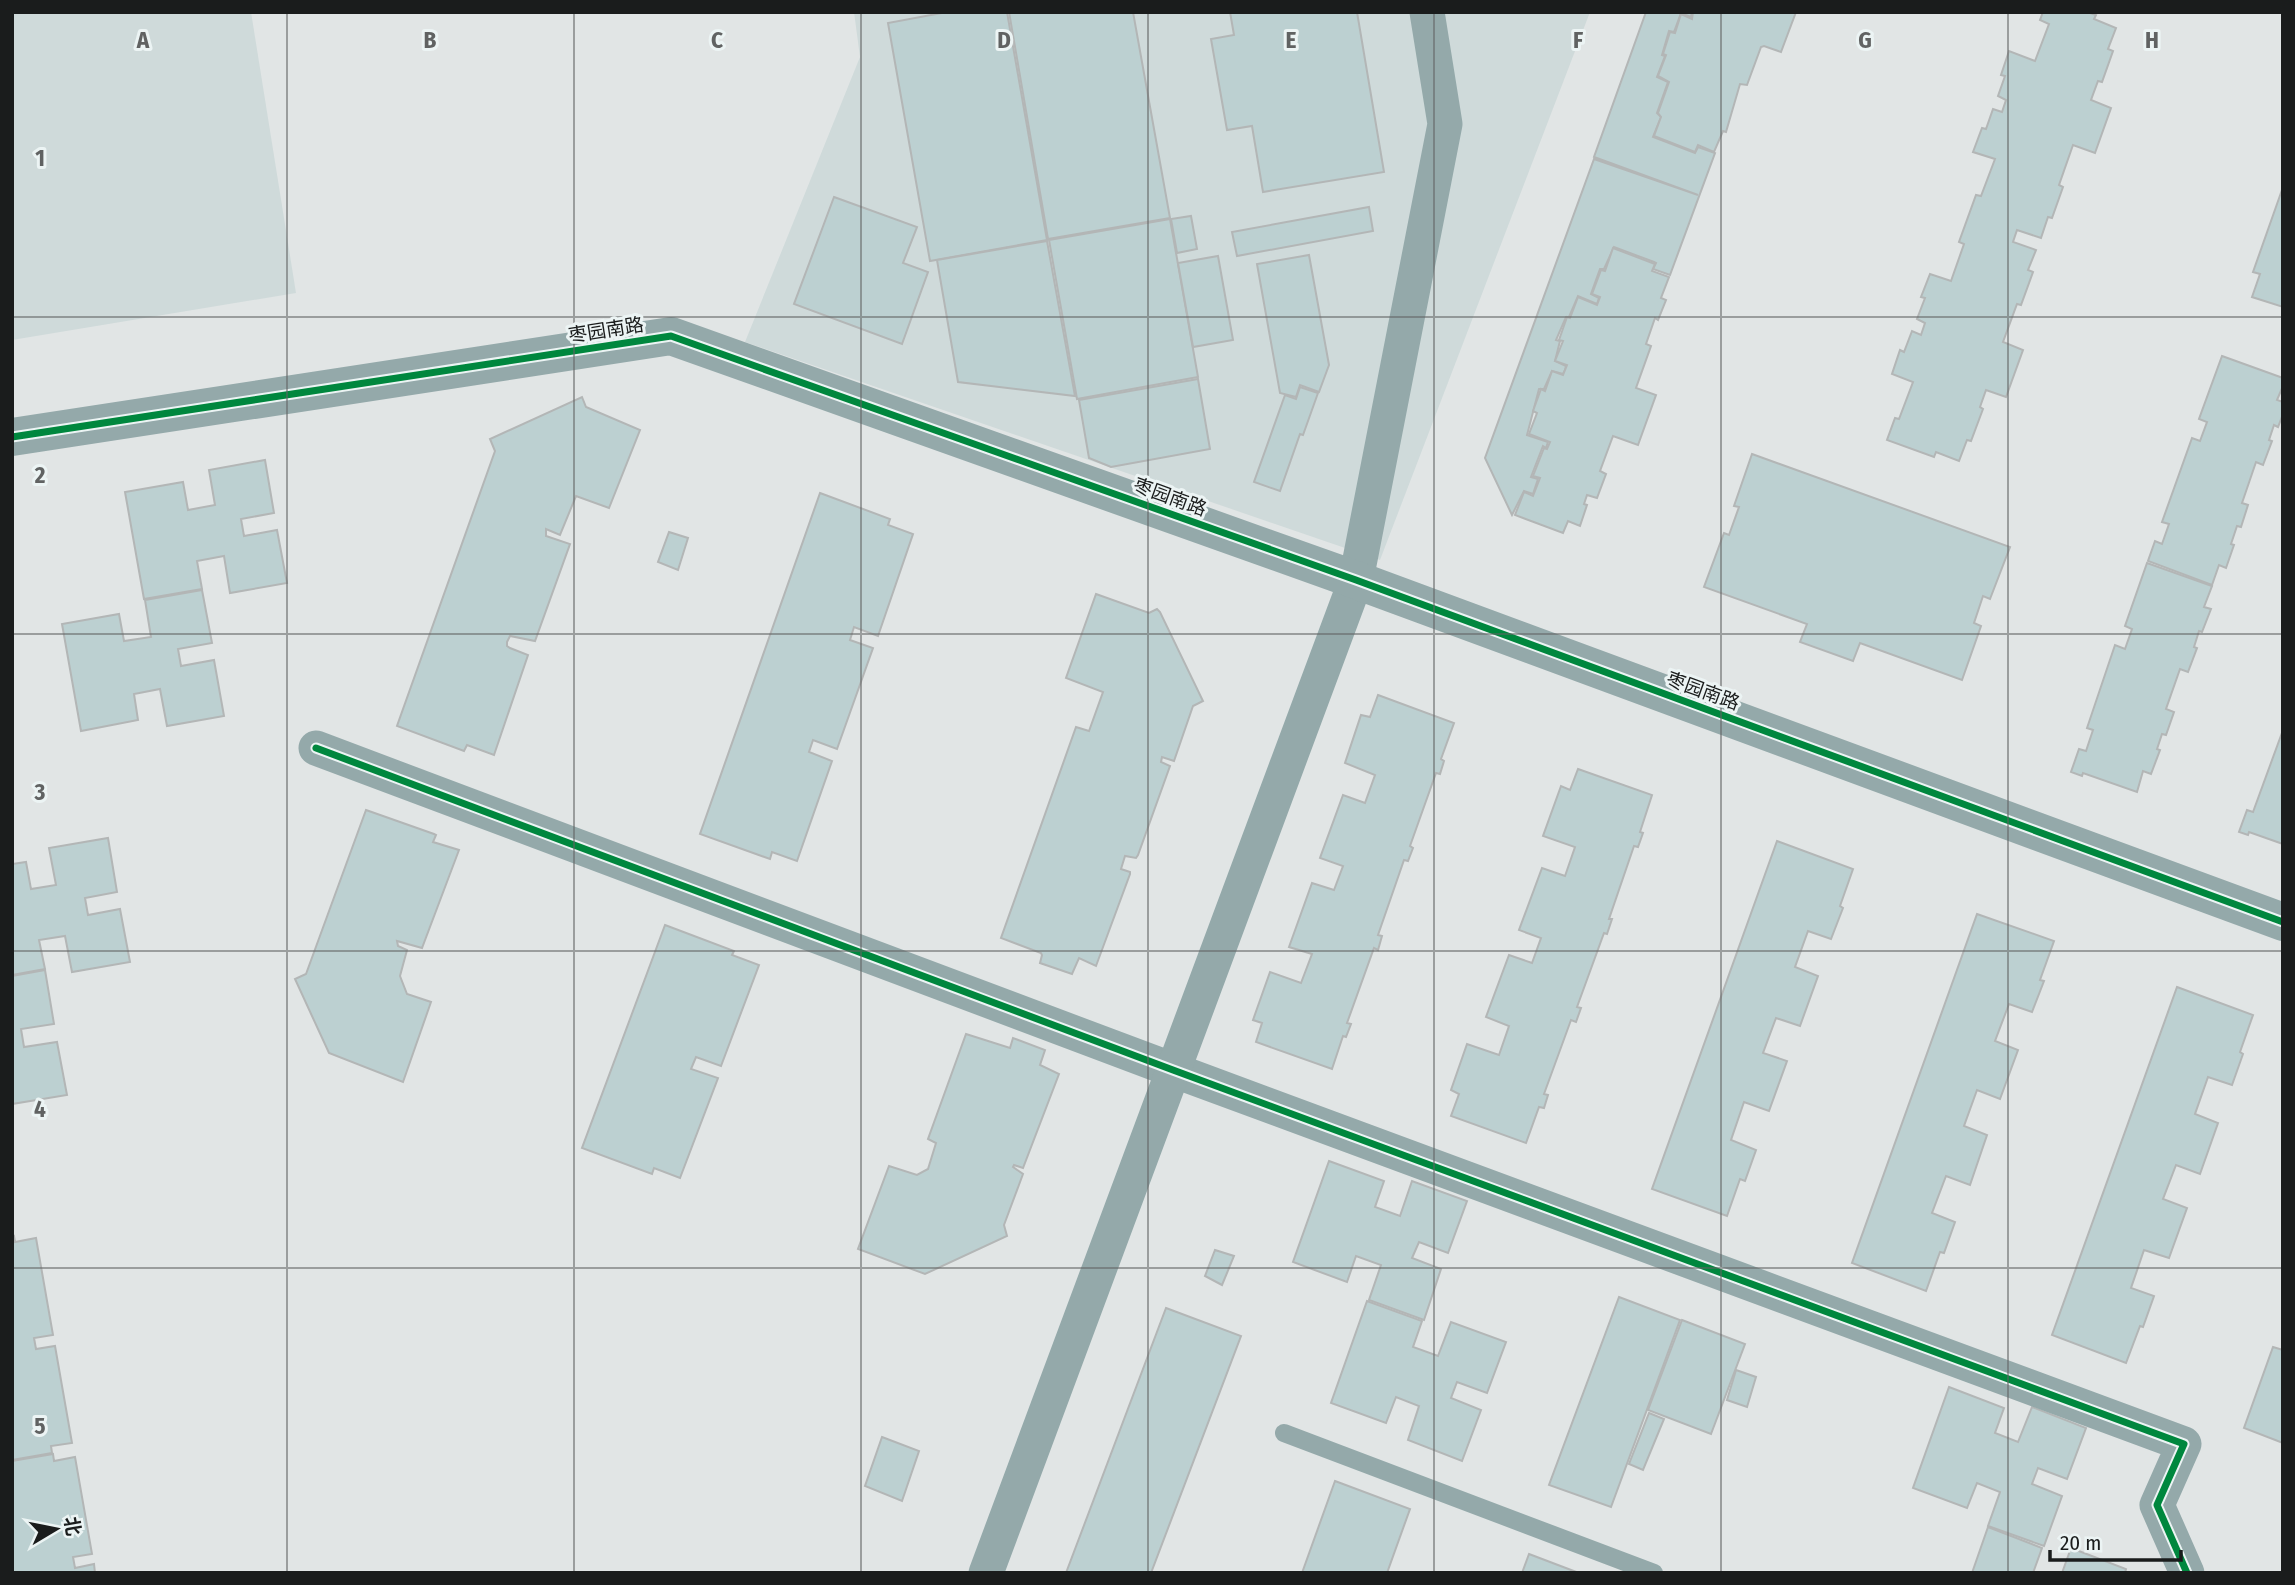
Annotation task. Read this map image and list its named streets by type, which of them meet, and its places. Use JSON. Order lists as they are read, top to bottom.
{
  "streets": {
    "street": ["枣园南路"]
  },
  "scale_bar": "20 m",
  "north": "right",
  "grid": {
    "columns": [
      "A",
      "B",
      "C",
      "D",
      "E",
      "F",
      "G",
      "H"
    ],
    "rows": [
      "1",
      "2",
      "3",
      "4",
      "5"
    ]
  }
}
